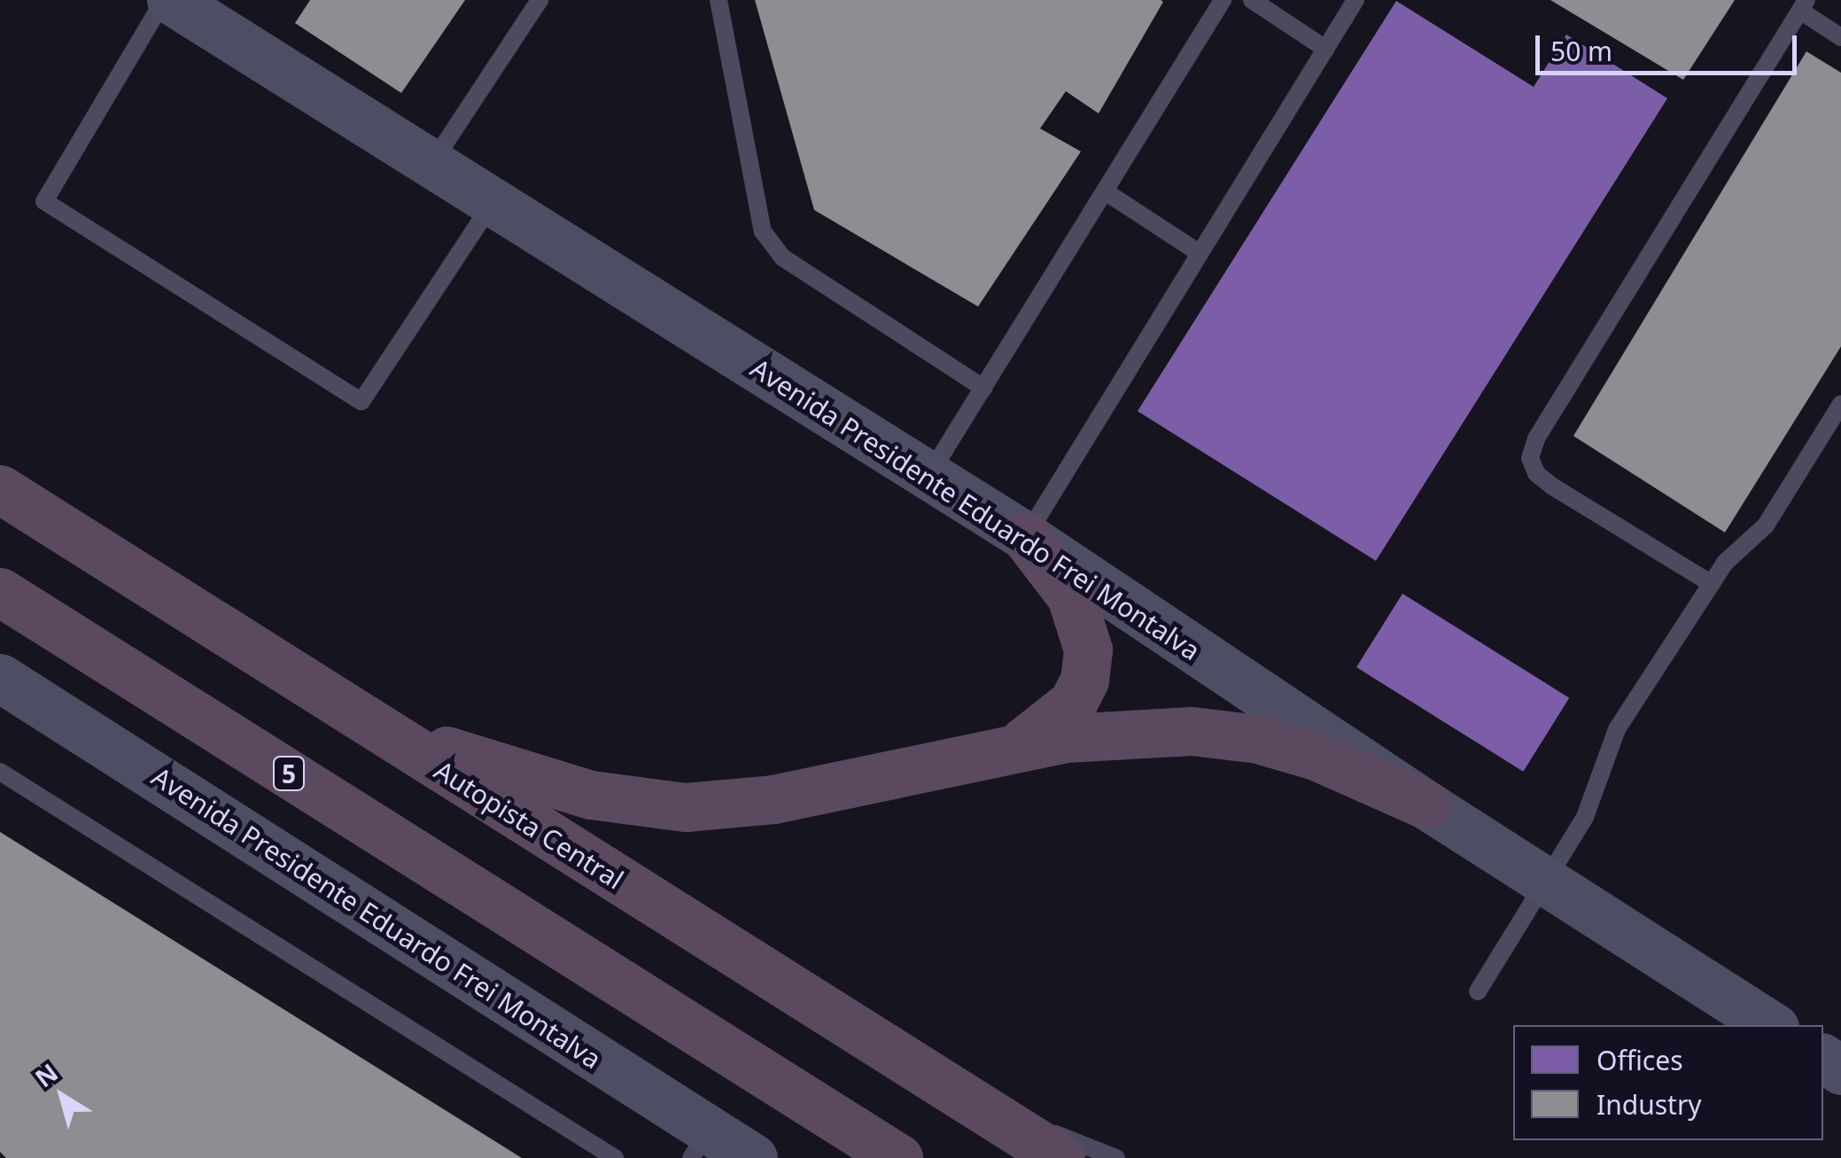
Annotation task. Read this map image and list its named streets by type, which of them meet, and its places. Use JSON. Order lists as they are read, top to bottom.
{
  "streets": {
    "highway": ["5", "Autopista Central"],
    "main road": ["Avenida Presidente Eduardo Frei Montalva"]
  },
  "legend": ["Offices", "Industry"],
  "scale_bar": "50 m",
  "north": "top left"
}
